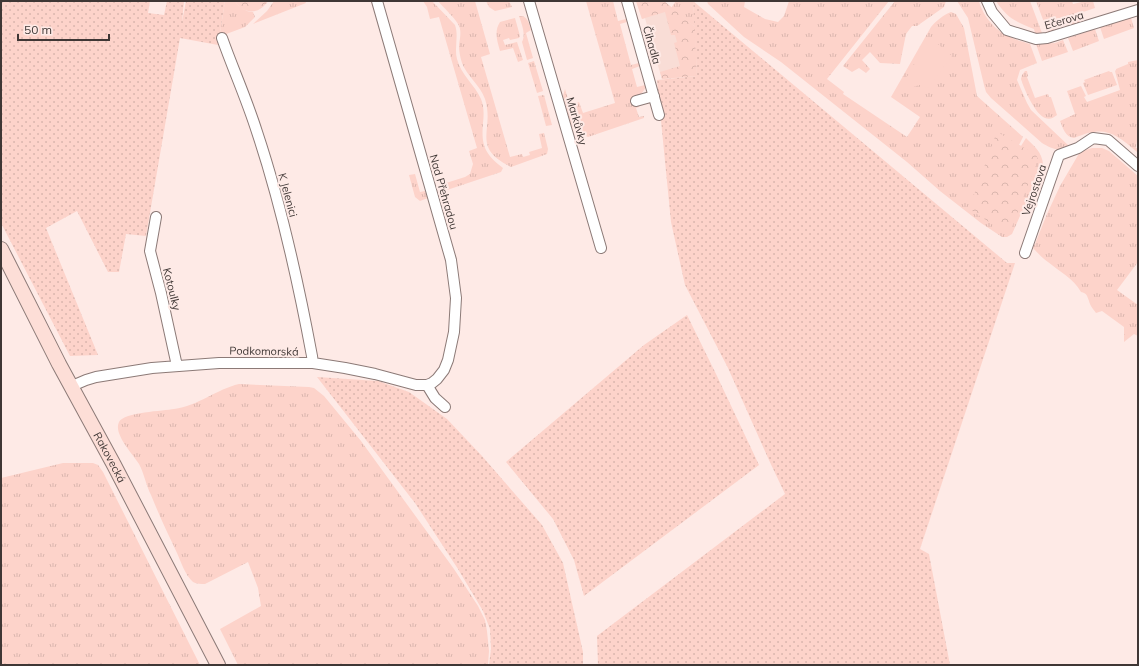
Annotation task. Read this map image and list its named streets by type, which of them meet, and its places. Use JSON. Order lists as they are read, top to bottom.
{
  "streets": {
    "main road": ["Rakovecká"],
    "street": [
      "Ečerova",
      "Čihadla",
      "Markůvky",
      "Vejrostova",
      "Nad Přehradou",
      "K Jelenici",
      "Kotoulky",
      "Podkomorská"
    ]
  },
  "crossings": [
    ["Nad Přehradou", "Podkomorská"],
    ["K Jelenici", "Podkomorská"],
    ["Kotoulky", "Podkomorská"],
    ["Podkomorská", "Rakovecká"]
  ],
  "scale_bar": "50 m"
}
